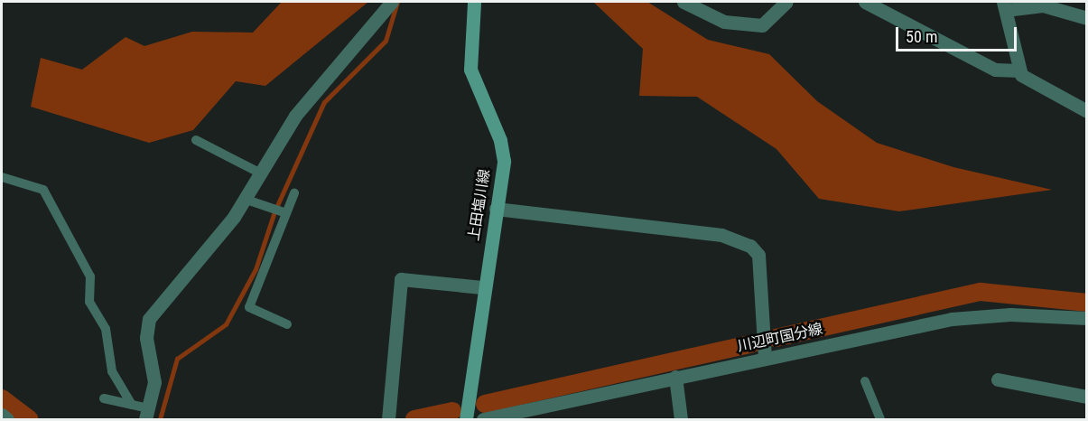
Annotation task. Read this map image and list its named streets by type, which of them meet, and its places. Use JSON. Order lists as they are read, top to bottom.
{
  "streets": {
    "main road": ["上田塩川線"],
    "street": ["川辺町国分線"]
  },
  "scale_bar": "50 m"
}
